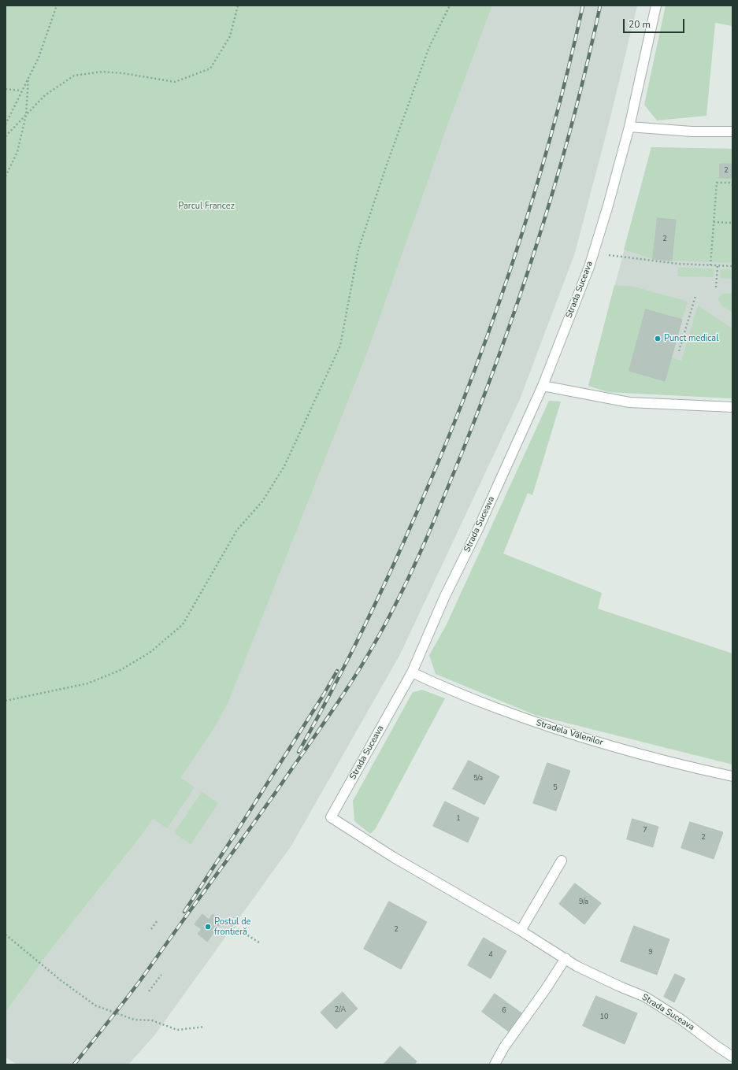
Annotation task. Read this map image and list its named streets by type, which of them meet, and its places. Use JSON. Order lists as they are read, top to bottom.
{
  "streets": {
    "street": ["Strada Suceava", "Stradela Vălenilor"]
  },
  "crossings": [
    ["Strada Suceava", "Stradela Vălenilor"]
  ],
  "parks": ["Parcul Francez"],
  "places": ["Punct medical", "Postul de frontieră"],
  "house_numbers": [
    "2",
    "2",
    "5/a",
    "5",
    "1",
    "7",
    "2",
    "9/a",
    "2",
    "9",
    "4",
    "2/A",
    "6",
    "10"
  ],
  "scale_bar": "20 m"
}
